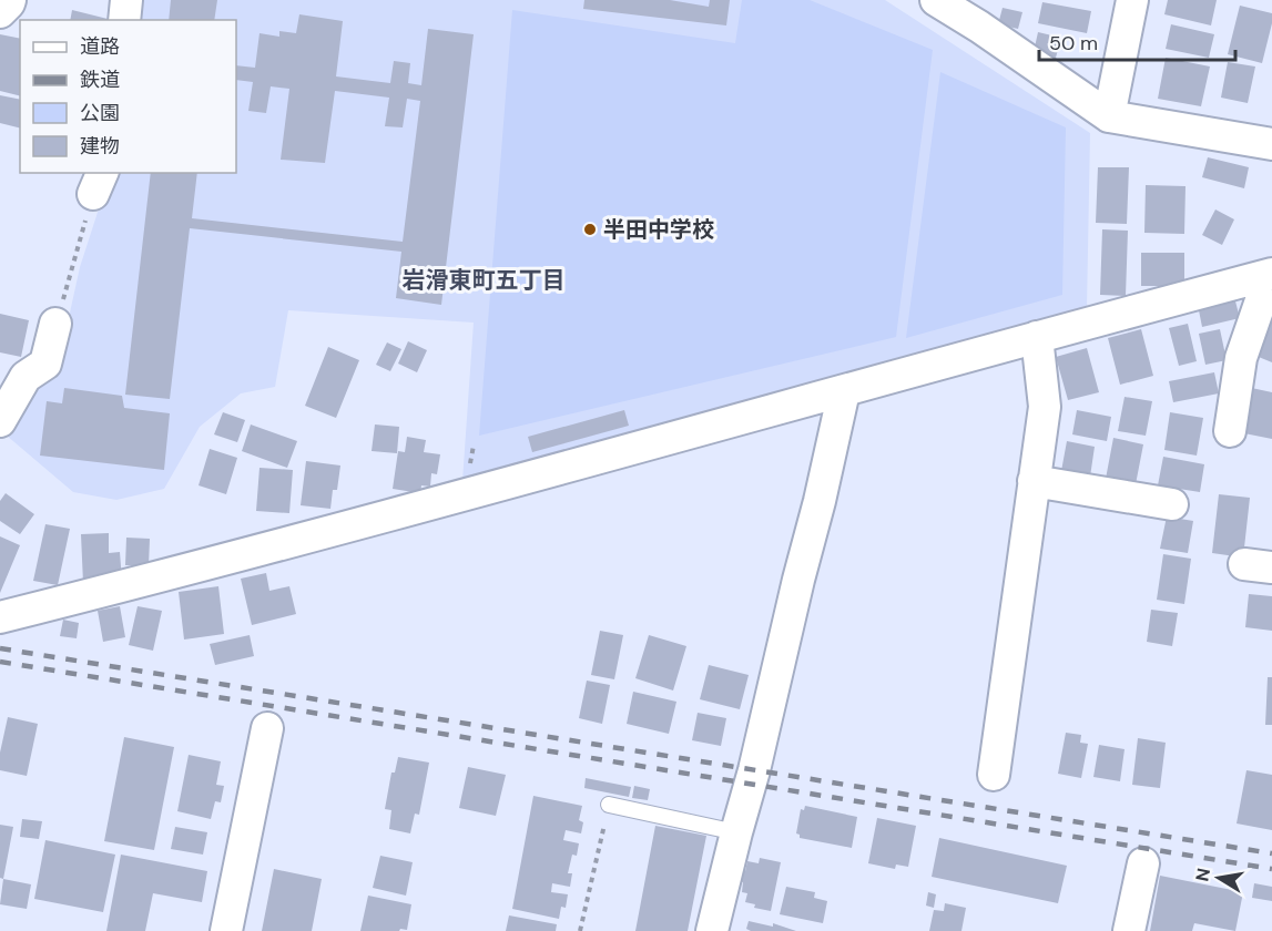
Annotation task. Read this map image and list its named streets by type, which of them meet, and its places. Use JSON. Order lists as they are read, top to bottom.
{
  "districts": ["岩滑東町五丁目"],
  "places": ["半田中学校"],
  "legend": [
    "道路",
    "鉄道",
    "公園",
    "建物"
  ],
  "scale_bar": "50 m",
  "north": "left"
}
